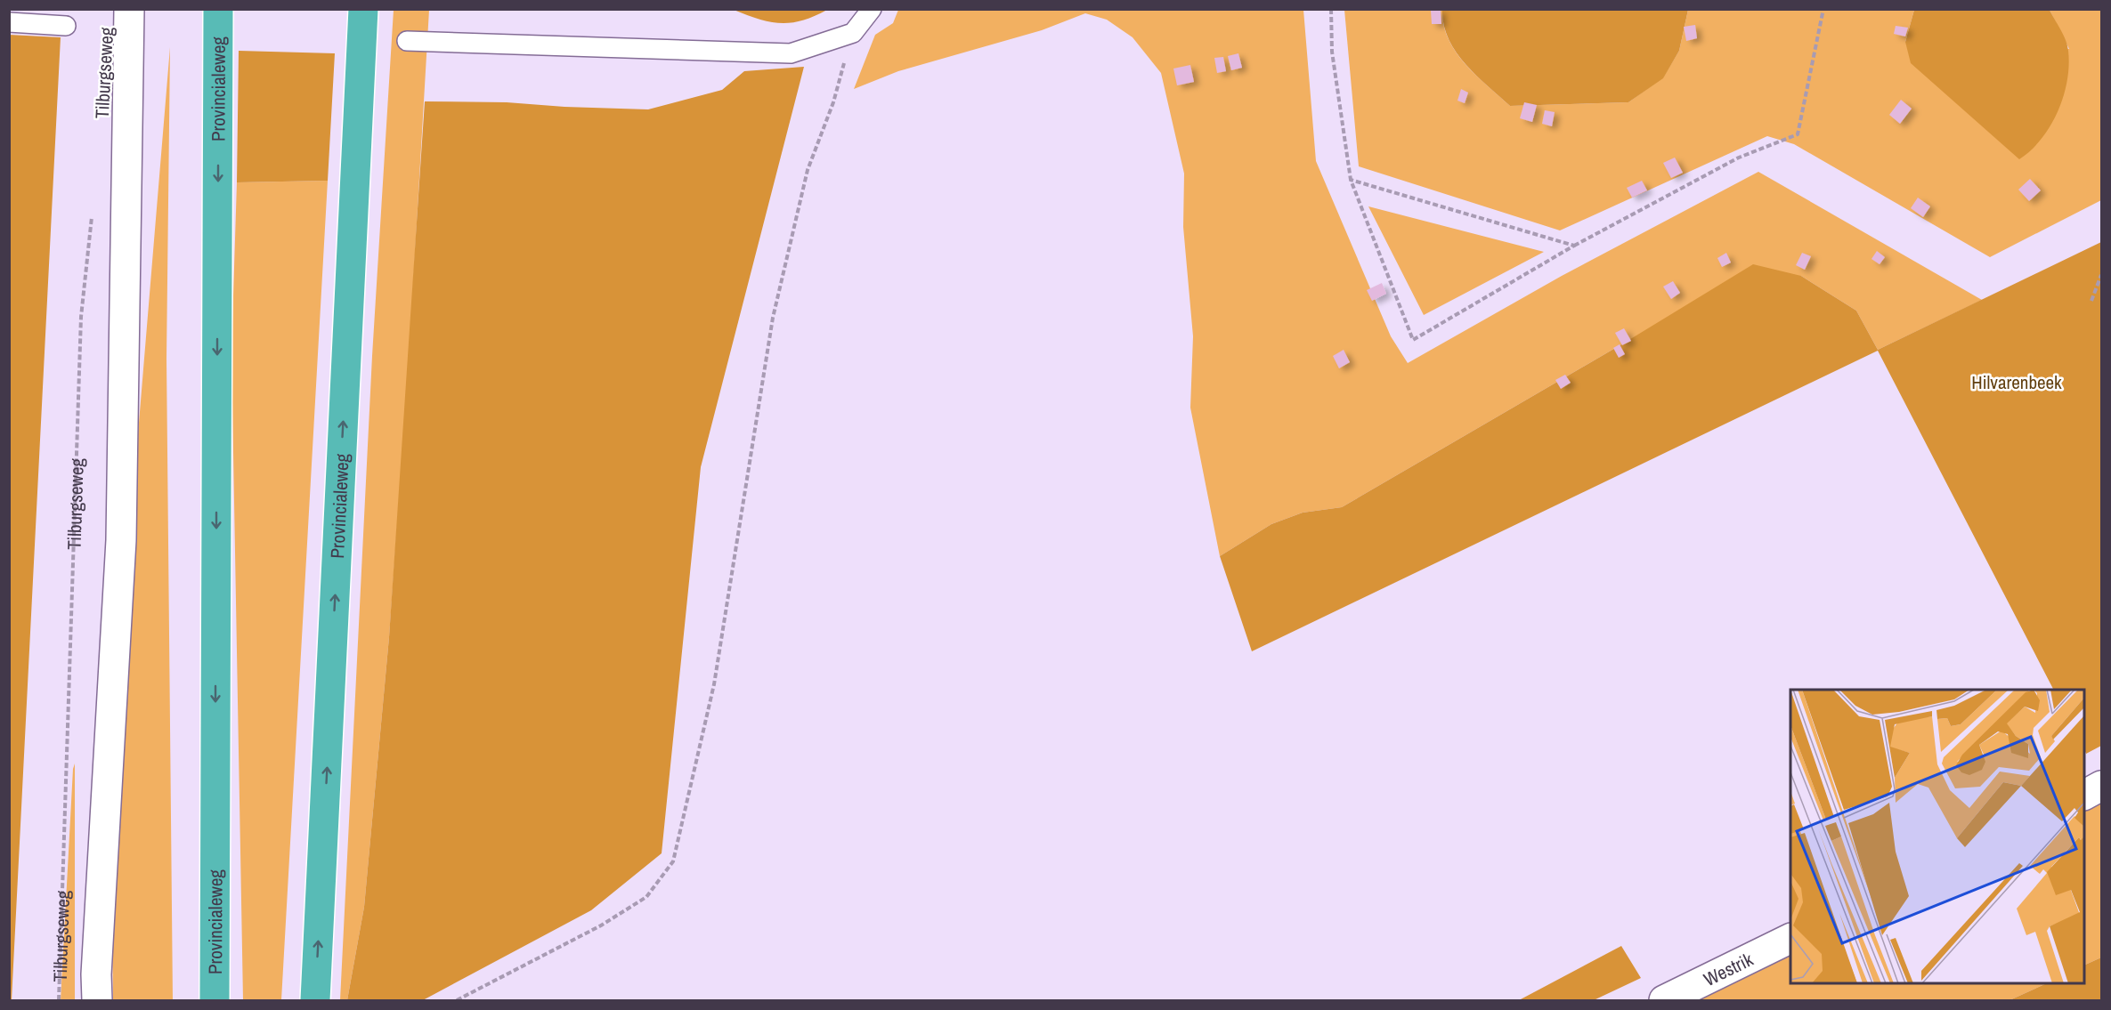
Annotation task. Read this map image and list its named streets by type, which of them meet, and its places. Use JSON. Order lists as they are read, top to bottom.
{
  "streets": {
    "highway": ["Provincialeweg"],
    "street": ["Tilburgseweg", "Westrik"]
  },
  "parks": ["Hilvarenbeek"]
}
